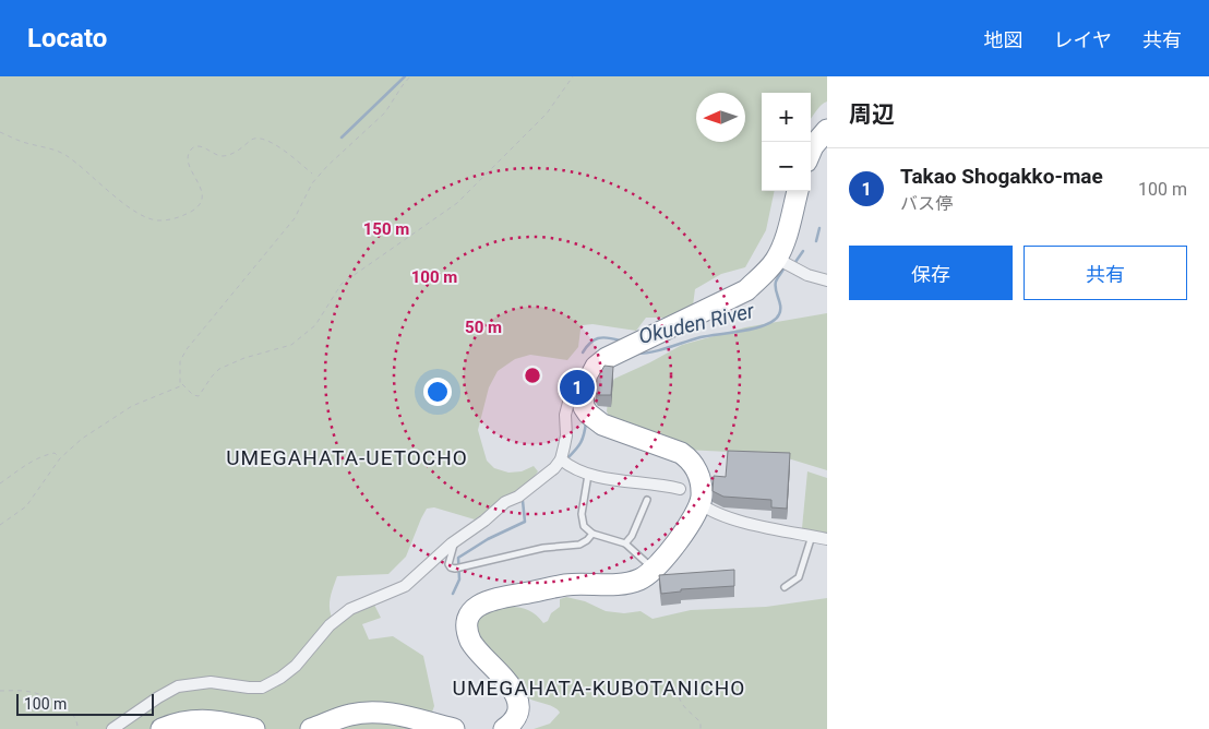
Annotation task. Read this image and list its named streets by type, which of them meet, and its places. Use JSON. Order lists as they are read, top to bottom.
{
  "districts": ["UMEGAHATA-UETOCHO", "UMEGAHATA-KUBOTANICHO"],
  "water": ["Okuden River"],
  "scale_bar": "100 m",
  "north": "left",
  "page": {
    "header": "Locato",
    "nav": ["地図", "レイヤ", "共有"],
    "heading": "周辺",
    "map_buttons": ["+", "−"],
    "list": [
      {
        "mark": "1",
        "name": "Takao Shogakko-mae",
        "note": "バス停",
        "value": "100 m"
      }
    ],
    "buttons": ["保存", "共有"],
    "pins": "1",
    "scale": "100 m"
  },
  "rings": ["150 m", "100 m", "50 m"]
}
